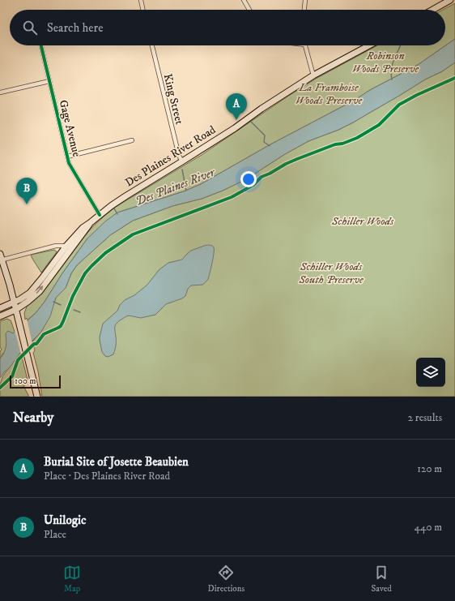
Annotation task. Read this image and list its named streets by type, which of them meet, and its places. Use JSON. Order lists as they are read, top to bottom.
{
  "streets": {
    "main road": ["Des Plaines River Road"],
    "street": ["King Street", "Gage Avenue"]
  },
  "crossings": [
    ["King Street", "Des Plaines River Road"],
    ["Gage Avenue", "Des Plaines River Road"]
  ],
  "water": ["Des Plaines River"],
  "parks": [
    "Robinson Woods Preserve",
    "La Framboise Woods Preserve",
    "Schiller Woods",
    "Schiller Woods South Preserve"
  ],
  "scale_bar": "100 m",
  "page": {
    "search": "Search here",
    "pins": ["A", "B"],
    "scale": "100 m",
    "heading": ["Nearby", "2 results"],
    "list": [
      {
        "mark": "A",
        "name": "Burial Site of Josette Beaubien",
        "note": "Place · Des Plaines River Road",
        "value": "120 m"
      },
      {
        "mark": "B",
        "name": "Unilogic",
        "note": "Place",
        "value": "440 m"
      }
    ],
    "nav": ["Map", "Directions", "Saved"]
  }
}
